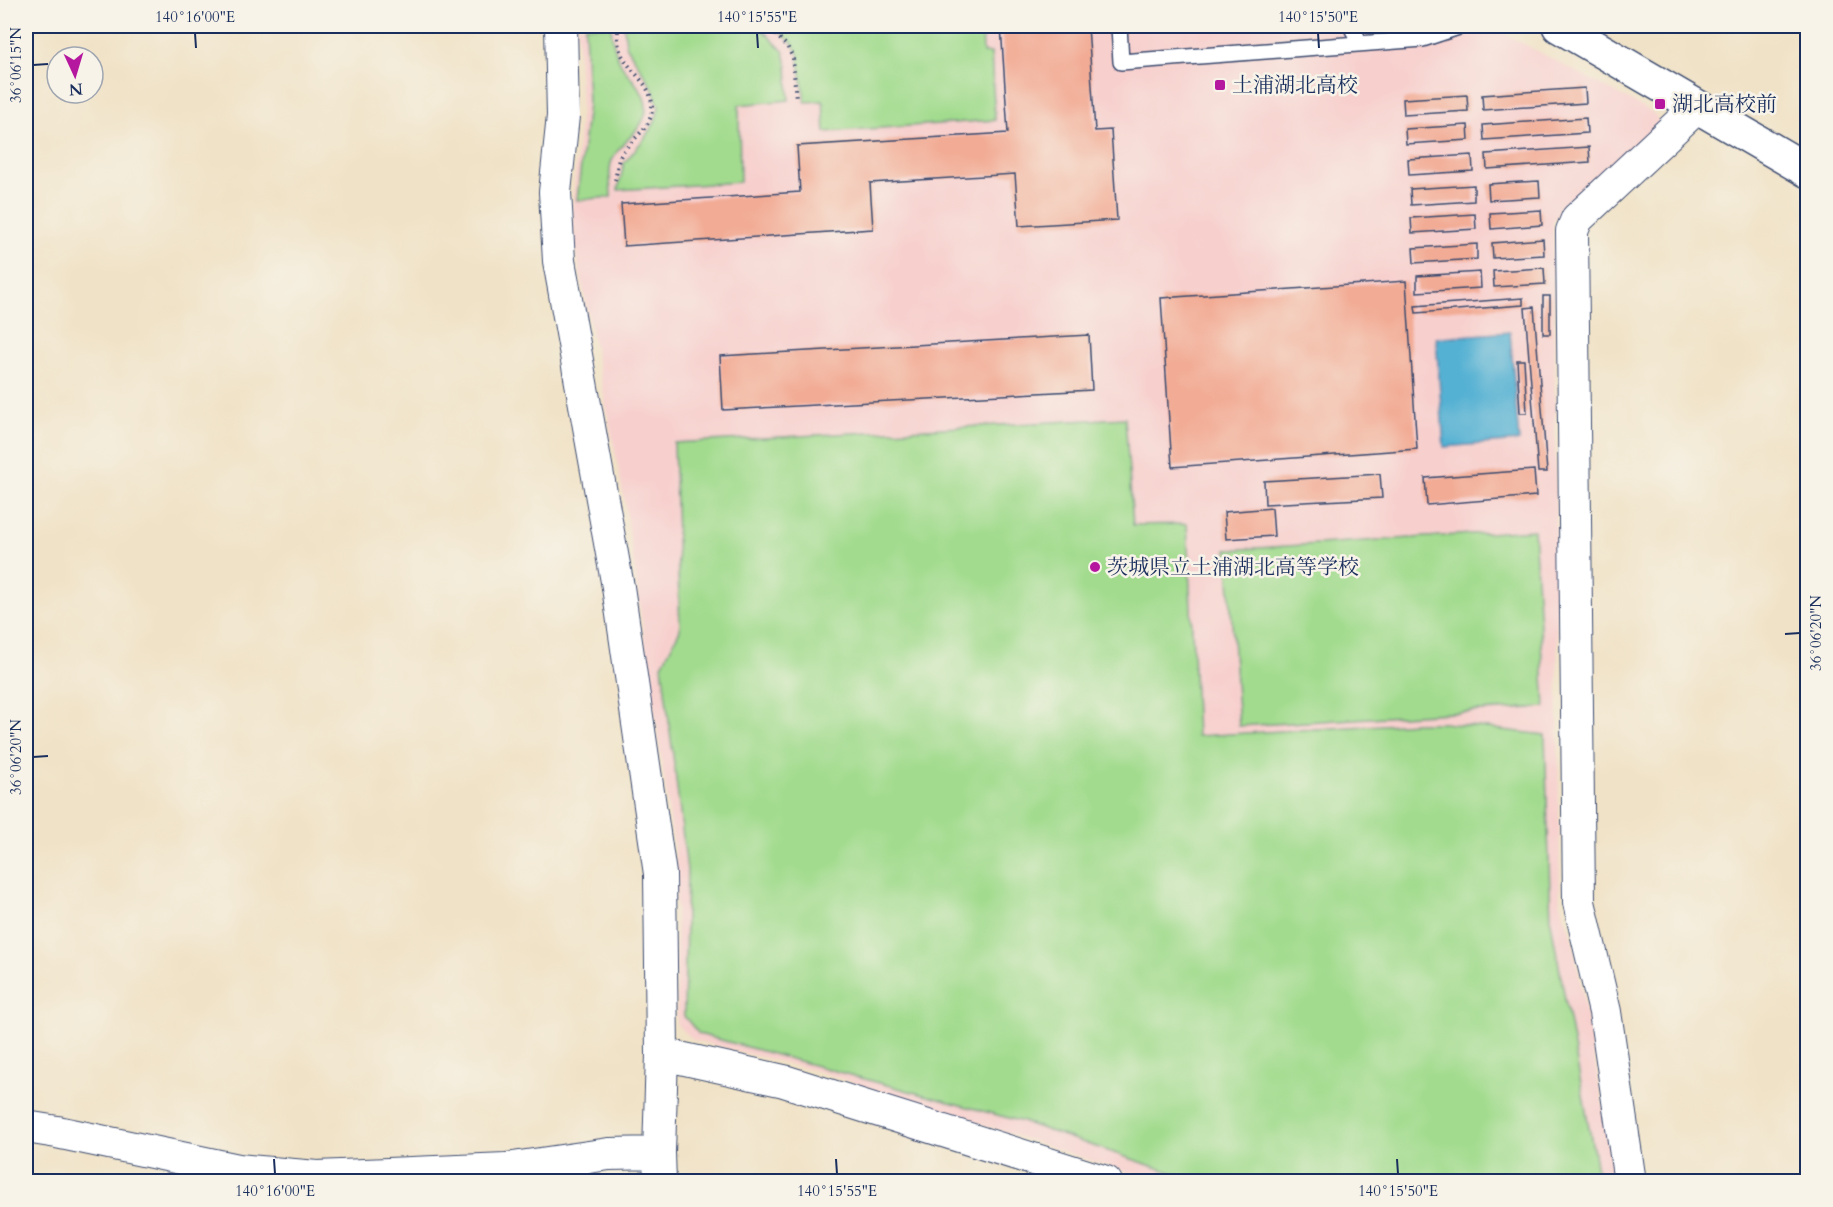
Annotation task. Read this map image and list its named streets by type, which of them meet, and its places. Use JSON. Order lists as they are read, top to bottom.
{
  "places": {
    "transit": ["土浦湖北高校", "湖北高校前"],
    "other": ["茨城県立土浦湖北高等学校"]
  },
  "north": "bottom",
  "coordinates": [
    "140°16'00\"E",
    "140°15'55\"E",
    "140°15'50\"E",
    "36°06'15\"N",
    "36°06'20\"N"
  ]
}
